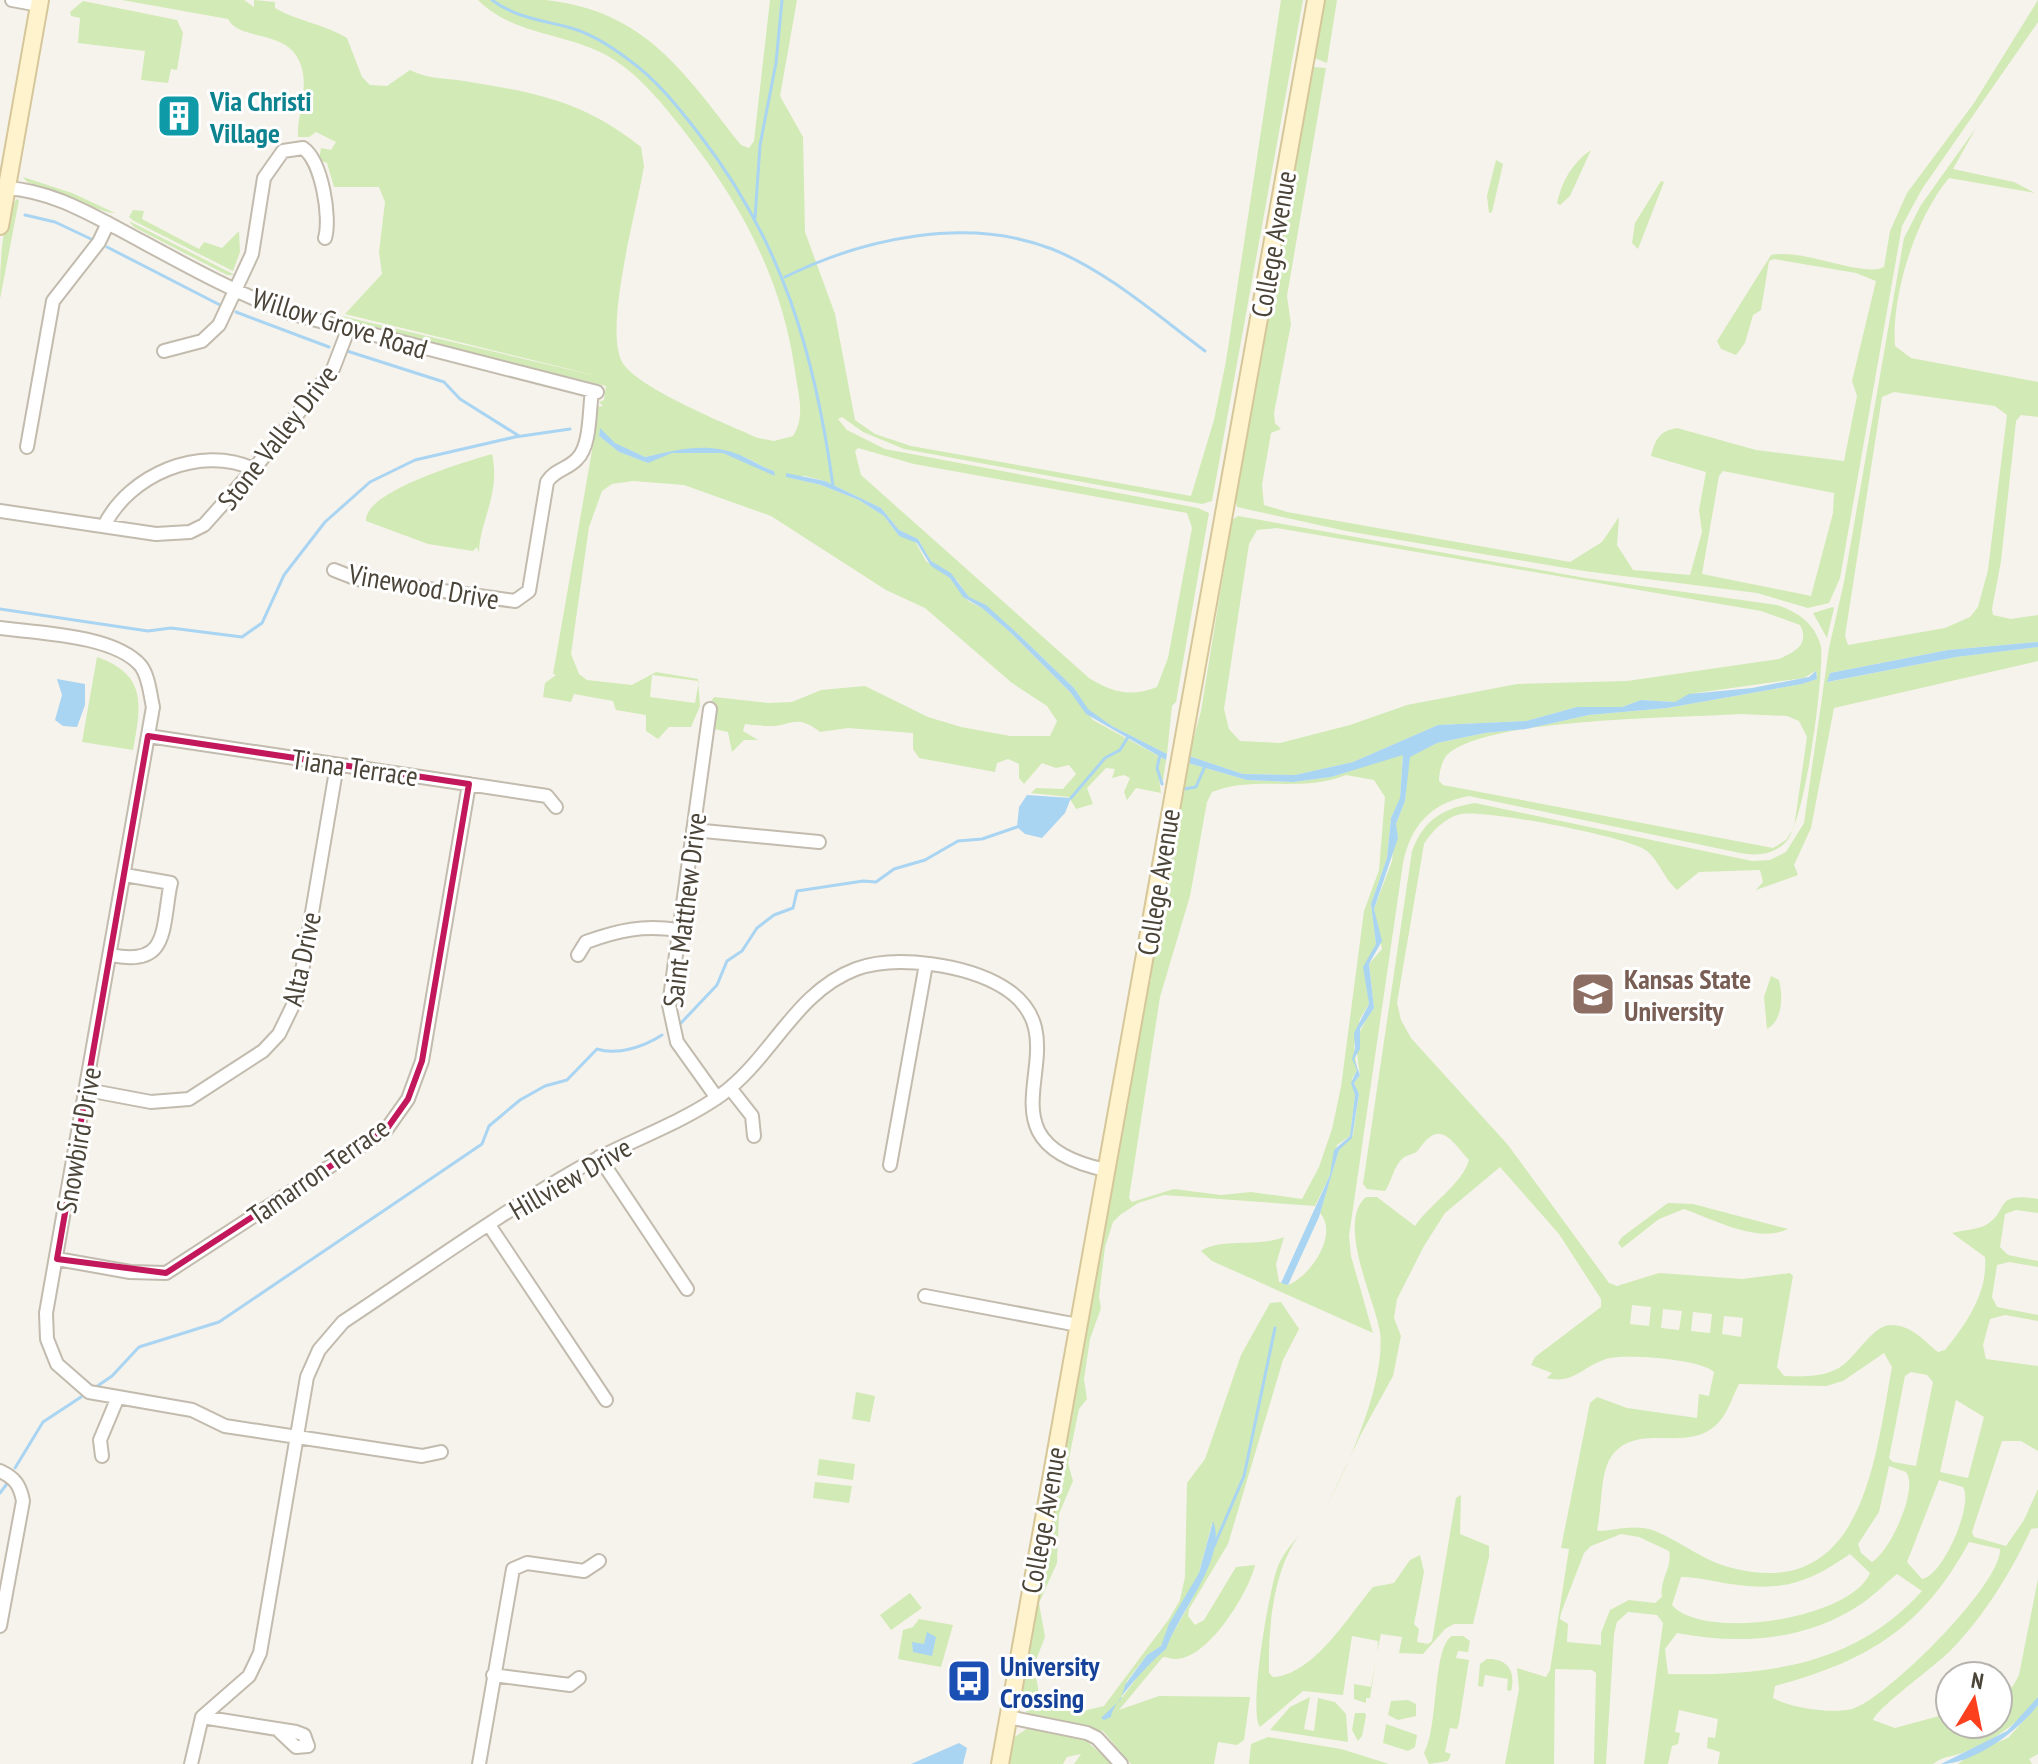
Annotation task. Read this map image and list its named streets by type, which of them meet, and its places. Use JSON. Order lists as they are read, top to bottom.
{
  "streets": {
    "street": [
      "College Avenue",
      "Willow Grove Road",
      "Stone Valley Drive",
      "Vinewood Drive",
      "Tiana Terrace",
      "Saint Matthew Drive",
      "Alta Drive",
      "Snowbird Drive",
      "Tamarron Terrace",
      "Hillview Drive"
    ]
  },
  "crossings": [
    ["College Avenue", "Hillview Drive"],
    ["Willow Grove Road", "Stone Valley Drive"],
    ["Willow Grove Road", "Vinewood Drive"],
    ["Tiana Terrace", "Alta Drive"],
    ["Tiana Terrace", "Snowbird Drive"],
    ["Tiana Terrace", "Tamarron Terrace"],
    ["Saint Matthew Drive", "Hillview Drive"],
    ["Alta Drive", "Snowbird Drive"],
    ["Snowbird Drive", "Tamarron Terrace"],
    ["Snowbird Drive", "Hillview Drive"]
  ],
  "places": {
    "building": ["Via Christi Village"],
    "school or university": ["Kansas State University"],
    "bus stop": ["University Crossing"]
  },
  "north": "top"
}
